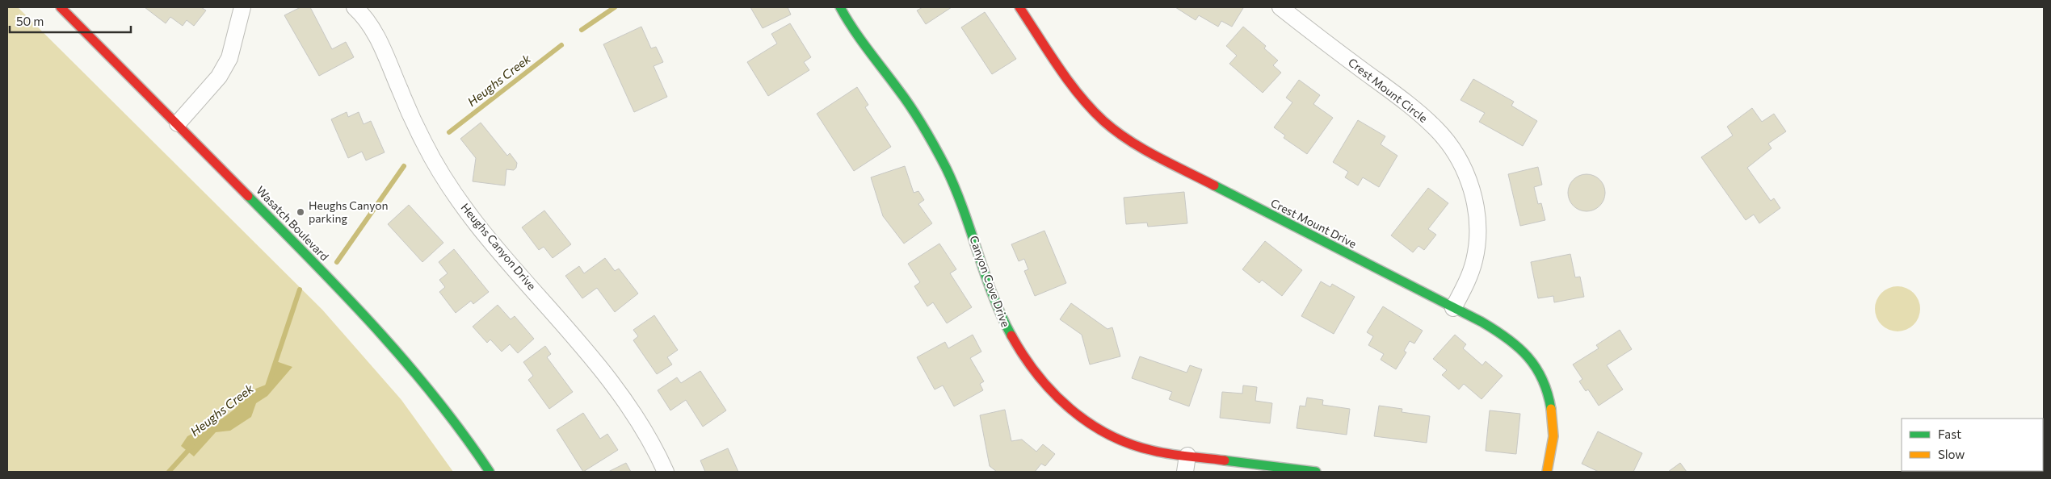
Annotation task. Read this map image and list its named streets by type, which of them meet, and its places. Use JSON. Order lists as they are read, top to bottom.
{
  "streets": {
    "street": [
      "Crest Mount Circle",
      "Wasatch Boulevard",
      "Crest Mount Drive",
      "Heughs Canyon Drive",
      "Canyon Cove Drive"
    ]
  },
  "crossings": [
    ["Crest Mount Circle", "Crest Mount Drive"]
  ],
  "water": ["Heughs Creek"],
  "places": ["Heughs Canyon parking"],
  "legend": ["Fast", "Slow"],
  "scale_bar": "50 m"
}
